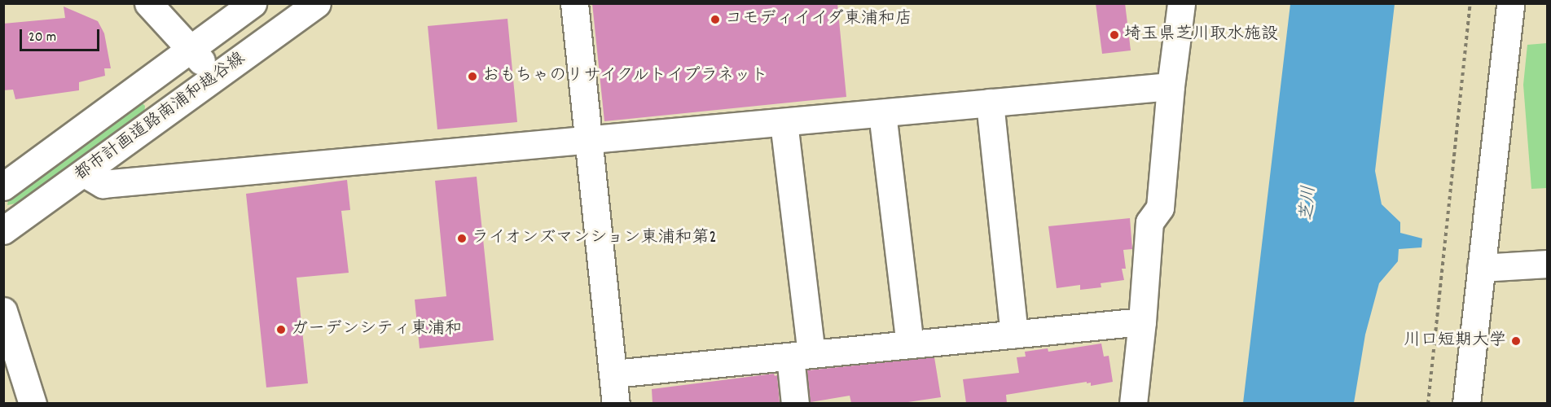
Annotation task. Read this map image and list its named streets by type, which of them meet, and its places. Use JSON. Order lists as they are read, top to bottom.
{
  "streets": {
    "street": ["都市計画道路南浦和越谷線"]
  },
  "water": ["芝川"],
  "places": [
    "コモディイイダ東浦和店",
    "埼玉県芝川取水施設",
    "おもちゃのリサイクルトイプラネット",
    "ライオンズマンション東浦和第2",
    "ガーデンシティ東浦和",
    "川口短期大学"
  ],
  "scale_bar": "20 m"
}
